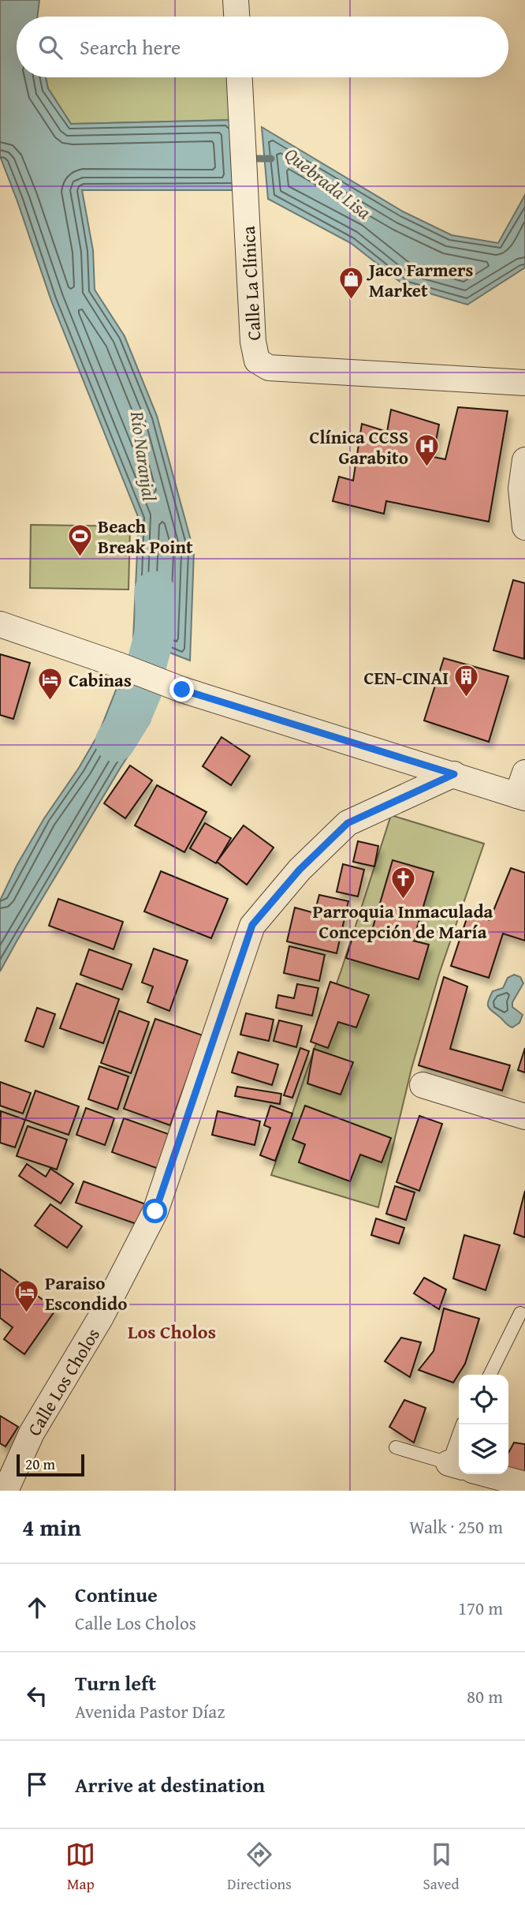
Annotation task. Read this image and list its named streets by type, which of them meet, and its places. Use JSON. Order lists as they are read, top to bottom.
{
  "streets": {
    "street": ["Calle La Clínica", "Calle Los Cholos"]
  },
  "districts": ["Los Cholos"],
  "water": ["Quebrada Lisa", "Río Naranjal"],
  "places": {
    "shop": ["Jaco Farmers Market"],
    "hospital": ["Clínica CCSS Garabito"],
    "sports": ["Beach Break Point"],
    "building": ["CEN-CINAI"],
    "hotel": ["Cabinas", "Paraiso Escondido"],
    "church": ["Parroquia Inmaculada Concepción de María"]
  },
  "scale_bar": "20 m",
  "page": {
    "search": "Search here",
    "scale": "20 m",
    "heading": ["4 min", "Walk · 250 m"],
    "list": [
      ["Continue", "Calle Los Cholos", "170 m"],
      ["Turn left", "Avenida Pastor Díaz", "80 m"],
      "Arrive at destination"
    ],
    "nav": ["Map", "Directions", "Saved"]
  }
}
